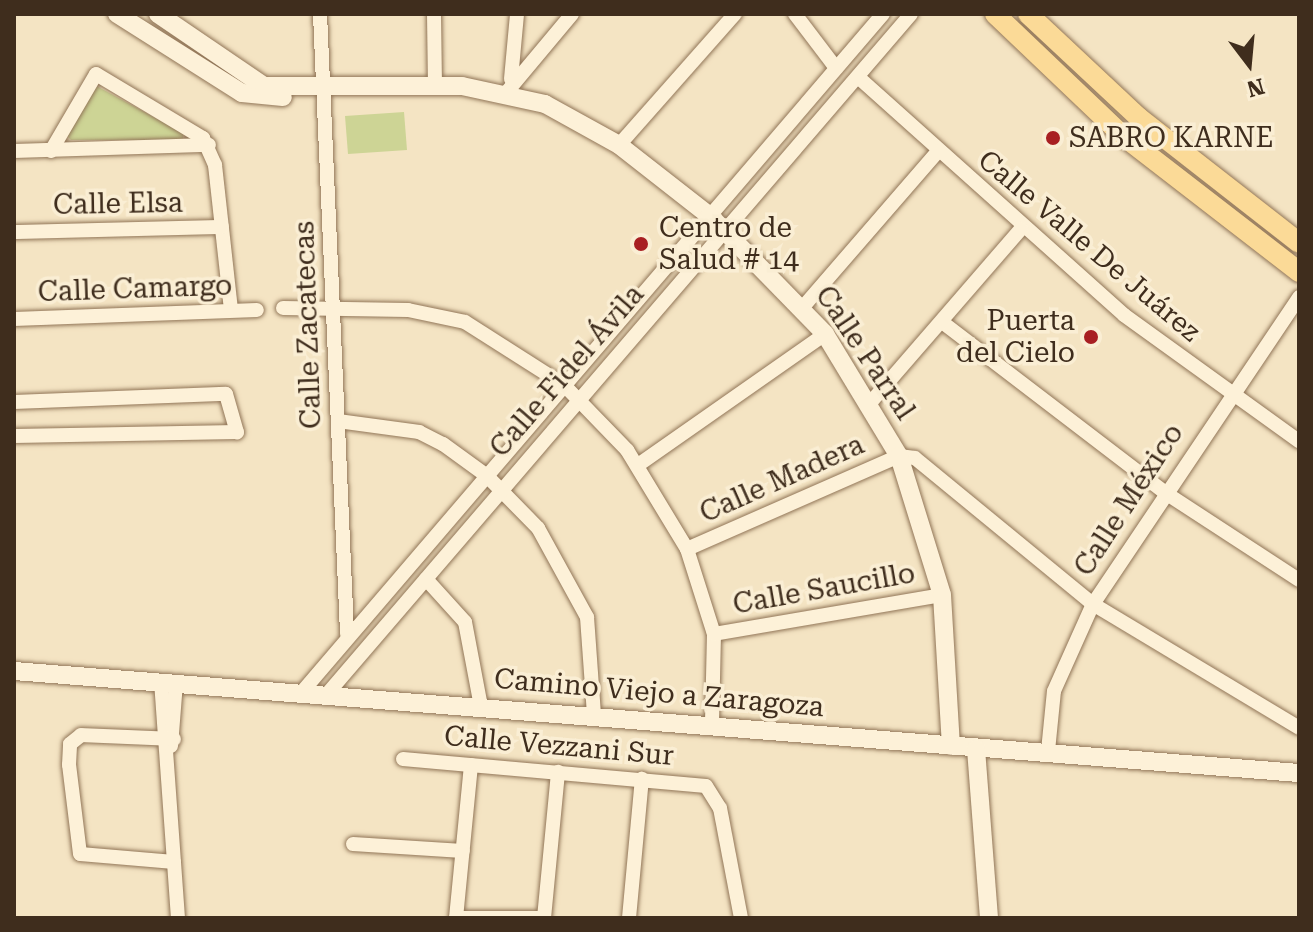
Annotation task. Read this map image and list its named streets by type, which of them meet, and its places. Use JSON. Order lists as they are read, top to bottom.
{
  "streets": {
    "street": [
      "Calle Elsa",
      "Calle Valle De Juárez",
      "Calle Camargo",
      "Calle Zacatecas",
      "Calle Parral",
      "Calle Fidel Ávila",
      "Calle Madera",
      "Calle México",
      "Calle Saucillo",
      "Camino Viejo a Zaragoza",
      "Calle Vezzani Sur"
    ]
  },
  "crossings": [
    ["Calle Valle De Juárez", "Calle Fidel Ávila"],
    ["Calle Valle De Juárez", "Calle México"],
    ["Calle Zacatecas", "Calle Parral"],
    ["Calle Zacatecas", "Calle Fidel Ávila"],
    ["Calle Parral", "Calle Fidel Ávila"],
    ["Calle Parral", "Calle Madera"],
    ["Calle Parral", "Calle Saucillo"],
    ["Calle Parral", "Camino Viejo a Zaragoza"],
    ["Calle Fidel Ávila", "Camino Viejo a Zaragoza"],
    ["Calle México", "Camino Viejo a Zaragoza"]
  ],
  "places": ["SABRO KARNE", "Centro de Salud # 14", "Puerta del Cielo"],
  "north": "bottom"
}
